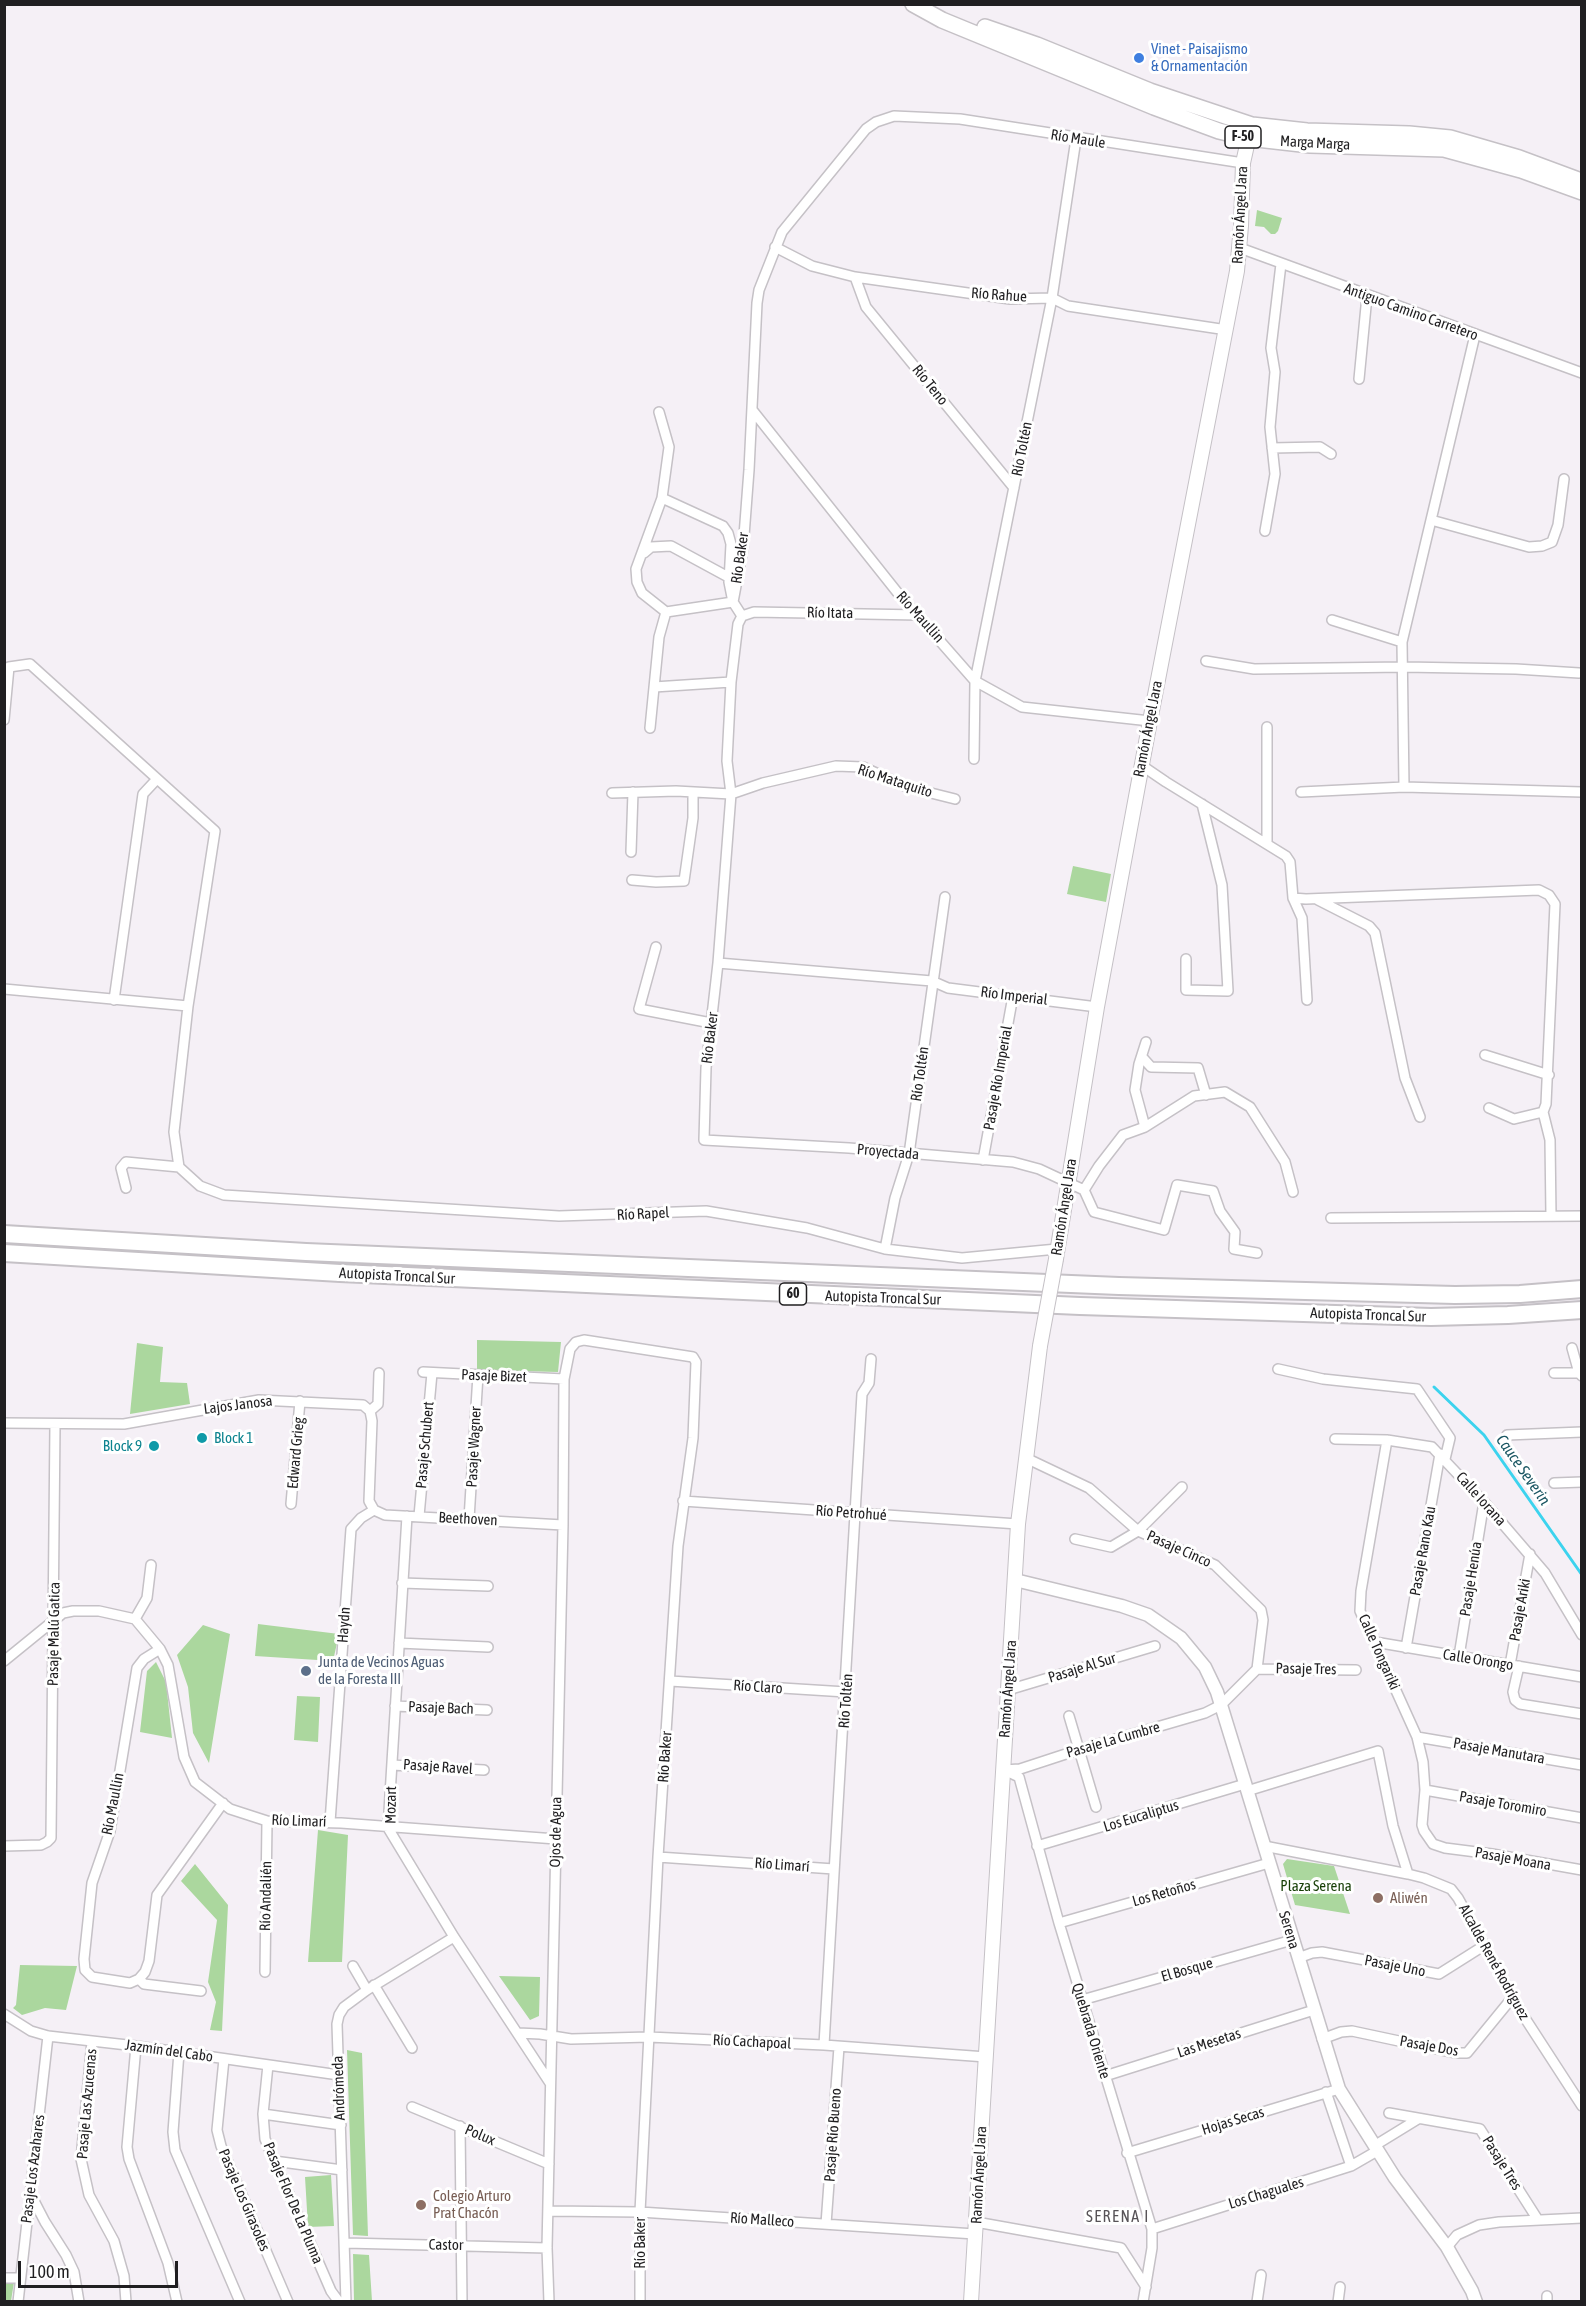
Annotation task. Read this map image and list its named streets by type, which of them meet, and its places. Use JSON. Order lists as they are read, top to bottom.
{
  "streets": {
    "highway": ["Autopista Troncal Sur", "60"],
    "main road": ["F-50", "Marga Marga", "Ramón Ángel Jara"],
    "street": [
      "Río Maule",
      "Río Rahue",
      "Antiguo Camino Carretero",
      "Río Teno",
      "Río Toltén",
      "Río Baker",
      "Río Itata",
      "Río Maullin",
      "Río Mataquito",
      "Río Imperial",
      "Pasaje Río Imperial",
      "Proyectada",
      "Río Rapel",
      "Pasaje Bizet",
      "Lajos Janosa",
      "Pasaje Schubert",
      "Pasaje Wagner",
      "Edward Grieg",
      "Calle Iorana",
      "Río Petrohué",
      "Beethoven",
      "Pasaje Cinco",
      "Pasaje Rano Kau",
      "Pasaje Henúa",
      "Pasaje Ariki",
      "Haydn",
      "Pasaje Malú Gatica",
      "Calle Tongariki",
      "Calle Orongo",
      "Pasaje Al Sur",
      "Pasaje Tres",
      "Río Claro",
      "Pasaje Bach",
      "Pasaje La Cumbre",
      "Pasaje Manutara",
      "Pasaje Ravel",
      "Pasaje Toromiro",
      "Mozart",
      "Los Eucaliptus",
      "Río Limarí",
      "Ojos de Agua",
      "Pasaje Moana",
      "Los Retoños",
      "Río Andalién",
      "Serena",
      "Alcalde René Rodríguez",
      "Pasaje Uno",
      "El Bosque",
      "Quebrada Oriente",
      "Río Cachapoal",
      "Las Mesetas",
      "Pasaje Dos",
      "Jazmín del Cabo",
      "Andrómeda",
      "Pasaje Las Azucenas",
      "Hojas Secas",
      "Polux",
      "Pasaje Río Bueno",
      "Pasaje Los Azahares",
      "Los Chaguales",
      "Pasaje Los Girasoles",
      "Pasaje Flor De La Pluma",
      "Río Malleco",
      "Castor"
    ]
  },
  "crossings": [
    ["Río Maule", "Ramón Ángel Jara"],
    ["Río Maule", "Río Toltén"],
    ["Río Maule", "Río Baker"],
    ["Marga Marga", "Ramón Ángel Jara"],
    ["Ramón Ángel Jara", "Río Rahue"],
    ["Ramón Ángel Jara", "Antiguo Camino Carretero"],
    ["Ramón Ángel Jara", "Río Maullin"],
    ["Ramón Ángel Jara", "Río Imperial"],
    ["Ramón Ángel Jara", "Proyectada"],
    ["Ramón Ángel Jara", "Río Rapel"],
    ["Ramón Ángel Jara", "Río Petrohué"],
    ["Ramón Ángel Jara", "Pasaje Cinco"],
    ["Ramón Ángel Jara", "Pasaje Al Sur"],
    ["Ramón Ángel Jara", "Pasaje La Cumbre"],
    ["Ramón Ángel Jara", "Serena"],
    ["Ramón Ángel Jara", "Quebrada Oriente"],
    ["Ramón Ángel Jara", "Río Cachapoal"],
    ["Ramón Ángel Jara", "Río Malleco"],
    ["Río Rahue", "Río Teno"],
    ["Río Rahue", "Río Toltén"],
    ["Río Rahue", "Río Baker"],
    ["Río Teno", "Río Toltén"],
    ["Río Toltén", "Río Maullin"],
    ["Río Toltén", "Río Imperial"],
    ["Río Toltén", "Proyectada"],
    ["Río Toltén", "Río Rapel"],
    ["Río Toltén", "Río Petrohué"],
    ["Río Toltén", "Río Claro"],
    ["Río Toltén", "Río Limarí"],
    ["Río Toltén", "Río Cachapoal"],
    ["Río Baker", "Río Itata"],
    ["Río Baker", "Río Maullin"],
    ["Río Baker", "Río Mataquito"],
    ["Río Baker", "Proyectada"],
    ["Río Baker", "Río Petrohué"],
    ["Río Baker", "Río Claro"],
    ["Río Baker", "Río Limarí"],
    ["Río Baker", "Ojos de Agua"],
    ["Río Baker", "Río Cachapoal"],
    ["Río Baker", "Río Malleco"],
    ["Río Itata", "Río Maullin"],
    ["Río Maullin", "Río Limarí"],
    ["Río Imperial", "Pasaje Río Imperial"],
    ["Pasaje Río Imperial", "Proyectada"],
    ["Pasaje Bizet", "Pasaje Schubert"],
    ["Pasaje Bizet", "Pasaje Wagner"],
    ["Pasaje Bizet", "Ojos de Agua"],
    ["Lajos Janosa", "Edward Grieg"],
    ["Lajos Janosa", "Pasaje Malú Gatica"],
    ["Pasaje Schubert", "Beethoven"],
    ["Pasaje Wagner", "Beethoven"],
    ["Calle Iorana", "Pasaje Rano Kau"],
    ["Calle Iorana", "Pasaje Henúa"],
    ["Calle Iorana", "Pasaje Ariki"],
    ["Calle Iorana", "Calle Tongariki"],
    ["Beethoven", "Haydn"],
    ["Beethoven", "Mozart"],
    ["Beethoven", "Ojos de Agua"],
    ["Pasaje Cinco", "Pasaje Tres"],
    ["Pasaje Rano Kau", "Calle Orongo"],
    ["Pasaje Henúa", "Calle Orongo"],
    ["Pasaje Ariki", "Calle Orongo"],
    ["Haydn", "Río Limarí"],
    ["Calle Tongariki", "Calle Orongo"],
    ["Calle Tongariki", "Pasaje Manutara"],
    ["Calle Tongariki", "Pasaje Toromiro"],
    ["Calle Tongariki", "Pasaje Moana"],
    ["Pasaje Bach", "Mozart"],
    ["Pasaje La Cumbre", "Serena"],
    ["Pasaje La Cumbre", "Quebrada Oriente"],
    ["Pasaje Ravel", "Mozart"],
    ["Mozart", "Río Limarí"],
    ["Mozart", "Ojos de Agua"],
    ["Mozart", "Río Cachapoal"],
    ["Mozart", "Andrómeda"],
    ["Los Eucaliptus", "Serena"],
    ["Los Eucaliptus", "Quebrada Oriente"],
    ["Río Limarí", "Ojos de Agua"],
    ["Río Limarí", "Río Andalién"],
    ["Ojos de Agua", "Río Cachapoal"],
    ["Ojos de Agua", "Polux"],
    ["Ojos de Agua", "Río Malleco"],
    ["Ojos de Agua", "Castor"],
    ["Los Retoños", "Serena"],
    ["Los Retoños", "Quebrada Oriente"],
    ["Serena", "Alcalde René Rodríguez"],
    ["Serena", "Pasaje Uno"],
    ["Serena", "El Bosque"],
    ["Serena", "Las Mesetas"],
    ["Serena", "Pasaje Dos"],
    ["Serena", "Hojas Secas"],
    ["Serena", "Los Chaguales"],
    ["Alcalde René Rodríguez", "Pasaje Uno"],
    ["Alcalde René Rodríguez", "Pasaje Dos"],
    ["El Bosque", "Quebrada Oriente"],
    ["Quebrada Oriente", "Las Mesetas"],
    ["Quebrada Oriente", "Hojas Secas"],
    ["Quebrada Oriente", "Los Chaguales"],
    ["Río Cachapoal", "Pasaje Río Bueno"],
    ["Jazmín del Cabo", "Andrómeda"],
    ["Jazmín del Cabo", "Pasaje Las Azucenas"],
    ["Jazmín del Cabo", "Pasaje Los Azahares"],
    ["Jazmín del Cabo", "Pasaje Los Girasoles"],
    ["Jazmín del Cabo", "Pasaje Flor De La Pluma"],
    ["Andrómeda", "Castor"],
    ["Pasaje Río Bueno", "Río Malleco"]
  ],
  "districts": ["SERENA I"],
  "water": ["Cauce Severin"],
  "parks": ["Plaza Serena"],
  "places": [
    "Vinet - Paisajismo & Ornamentación",
    "Block 1",
    "Block 9",
    "Junta de Vecinos Aguas de la Foresta III",
    "Aliwén",
    "Colegio Arturo Prat Chacón"
  ],
  "scale_bar": "100 m"
}
